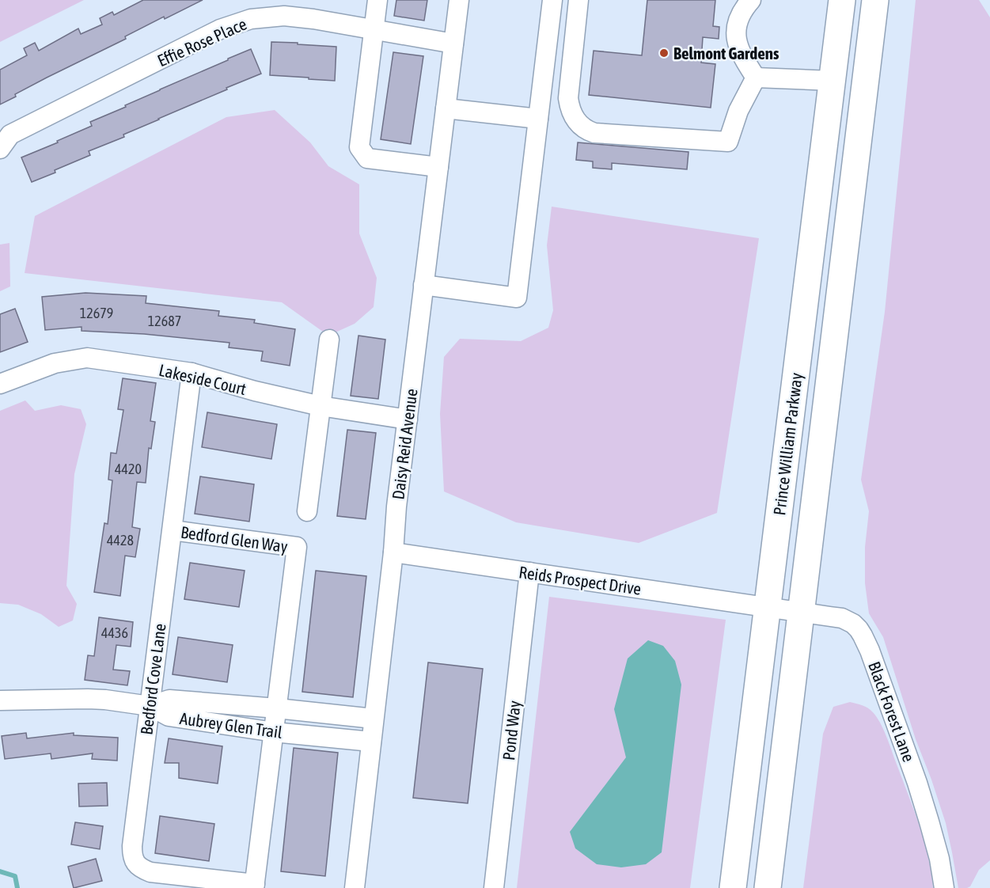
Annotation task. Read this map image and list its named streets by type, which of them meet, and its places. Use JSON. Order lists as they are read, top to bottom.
{
  "streets": {
    "highway": ["Prince William Parkway"],
    "street": [
      "Effie Rose Place",
      "Lakeside Court",
      "Daisy Reid Avenue",
      "Bedford Glen Way",
      "Reids Prospect Drive",
      "Bedford Cove Lane",
      "Black Forest Lane",
      "Aubrey Glen Trail",
      "Pond Way"
    ]
  },
  "crossings": [
    ["Effie Rose Place", "Daisy Reid Avenue"],
    ["Lakeside Court", "Daisy Reid Avenue"],
    ["Lakeside Court", "Bedford Cove Lane"],
    ["Daisy Reid Avenue", "Reids Prospect Drive"],
    ["Daisy Reid Avenue", "Aubrey Glen Trail"],
    ["Prince William Parkway", "Reids Prospect Drive"],
    ["Prince William Parkway", "Black Forest Lane"],
    ["Bedford Glen Way", "Bedford Cove Lane"],
    ["Bedford Glen Way", "Aubrey Glen Trail"],
    ["Reids Prospect Drive", "Black Forest Lane"],
    ["Reids Prospect Drive", "Pond Way"],
    ["Bedford Cove Lane", "Aubrey Glen Trail"]
  ],
  "places": ["Belmont Gardens"],
  "house_numbers": [
    "12679",
    "12687",
    "4420",
    "4428",
    "4436"
  ]
}
